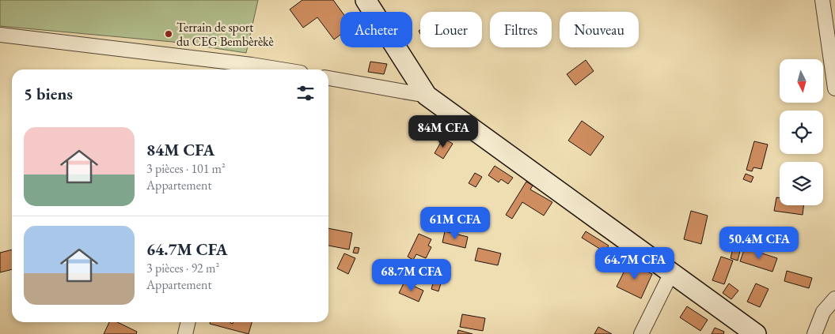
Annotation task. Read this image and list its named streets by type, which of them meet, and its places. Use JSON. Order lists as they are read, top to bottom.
{
  "places": ["Terrain de sport du CEG Bembèrèkè"],
  "north": "bottom",
  "page": {
    "chip": [
      "Acheter",
      "Louer",
      "Filtres",
      "Nouveau"
    ],
    "heading": "5 biens",
    "price": [
      "84M CFA",
      "61M CFA",
      "50.4M CFA",
      "64.7M CFA",
      "68.7M CFA"
    ],
    "list": [
      {
        "name": "84M CFA",
        "note": "3 pièces · 101 m² · Appartement"
      },
      {
        "name": "64.7M CFA",
        "note": "3 pièces · 92 m² · Appartement"
      }
    ]
  }
}
